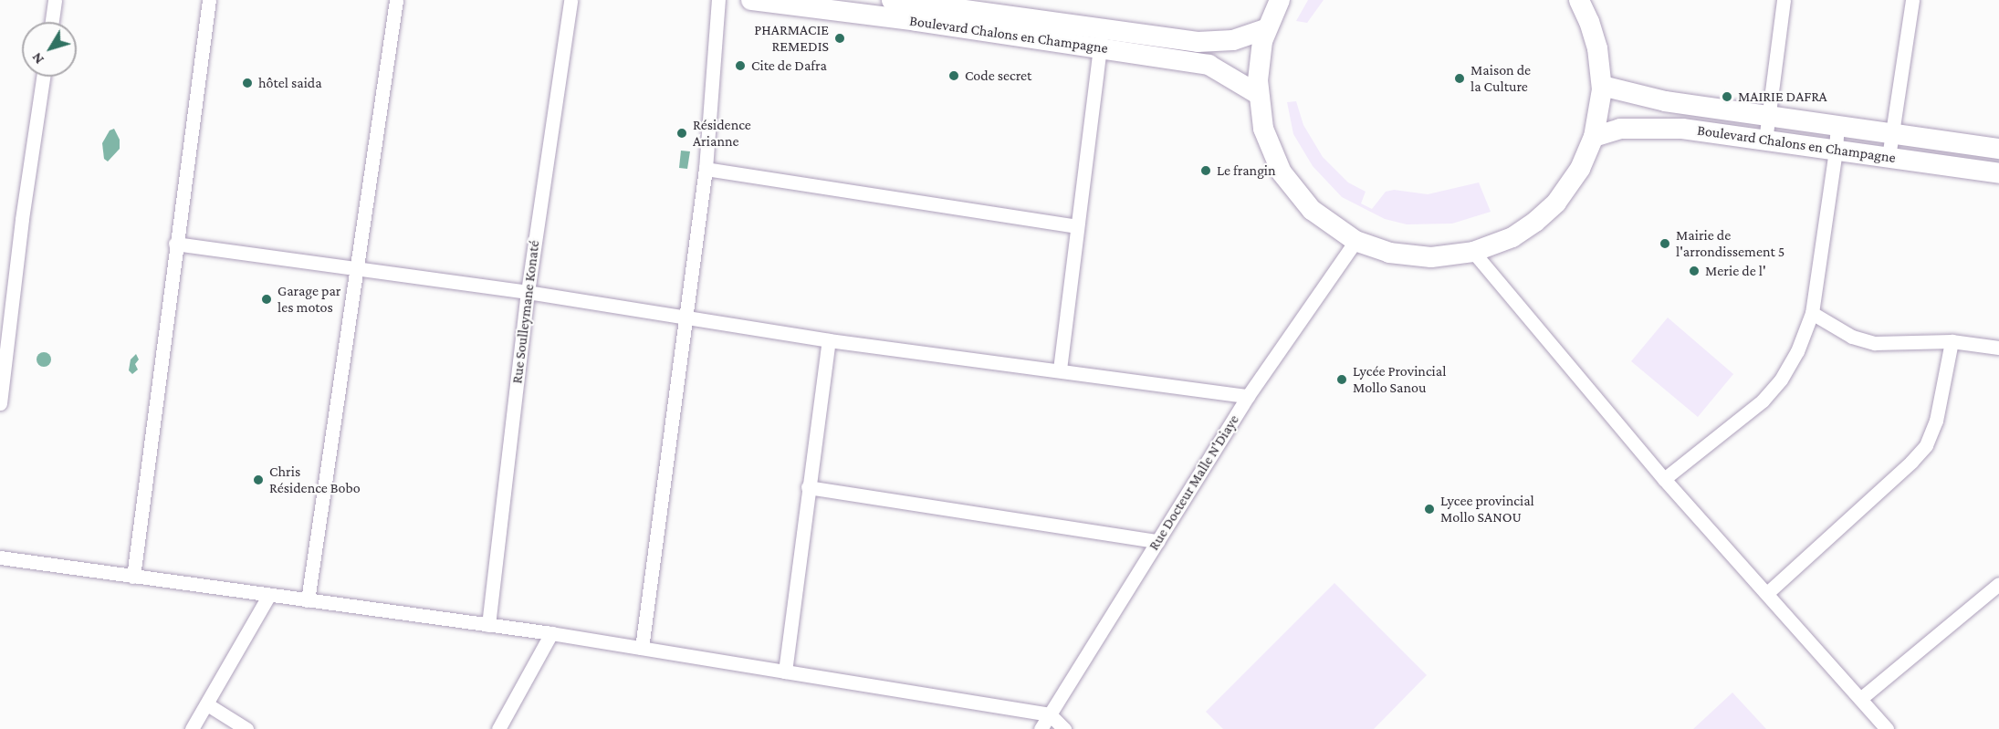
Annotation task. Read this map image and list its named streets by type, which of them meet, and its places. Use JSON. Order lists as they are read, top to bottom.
{
  "streets": {
    "main road": ["Boulevard Chalons en Champagne"],
    "street": ["Rue Soulleymane Konaté", "Rue Docteur Malle N'Diaye"]
  },
  "places": [
    "PHARMACIE REMEDIS",
    "Cite de Dafra",
    "Code secret",
    "Maison de la Culture",
    "hôtel saida",
    "MAIRIE DAFRA",
    "Résidence Arianne",
    "Le frangin",
    "Mairie de l'arrondissement 5",
    "Merie de l'",
    "Garage par les motos",
    "Lycée Provincial Mollo Sanou",
    "Chris Résidence Bobo",
    "Lycee provincial Mollo SANOU"
  ],
  "north": "bottom left"
}
